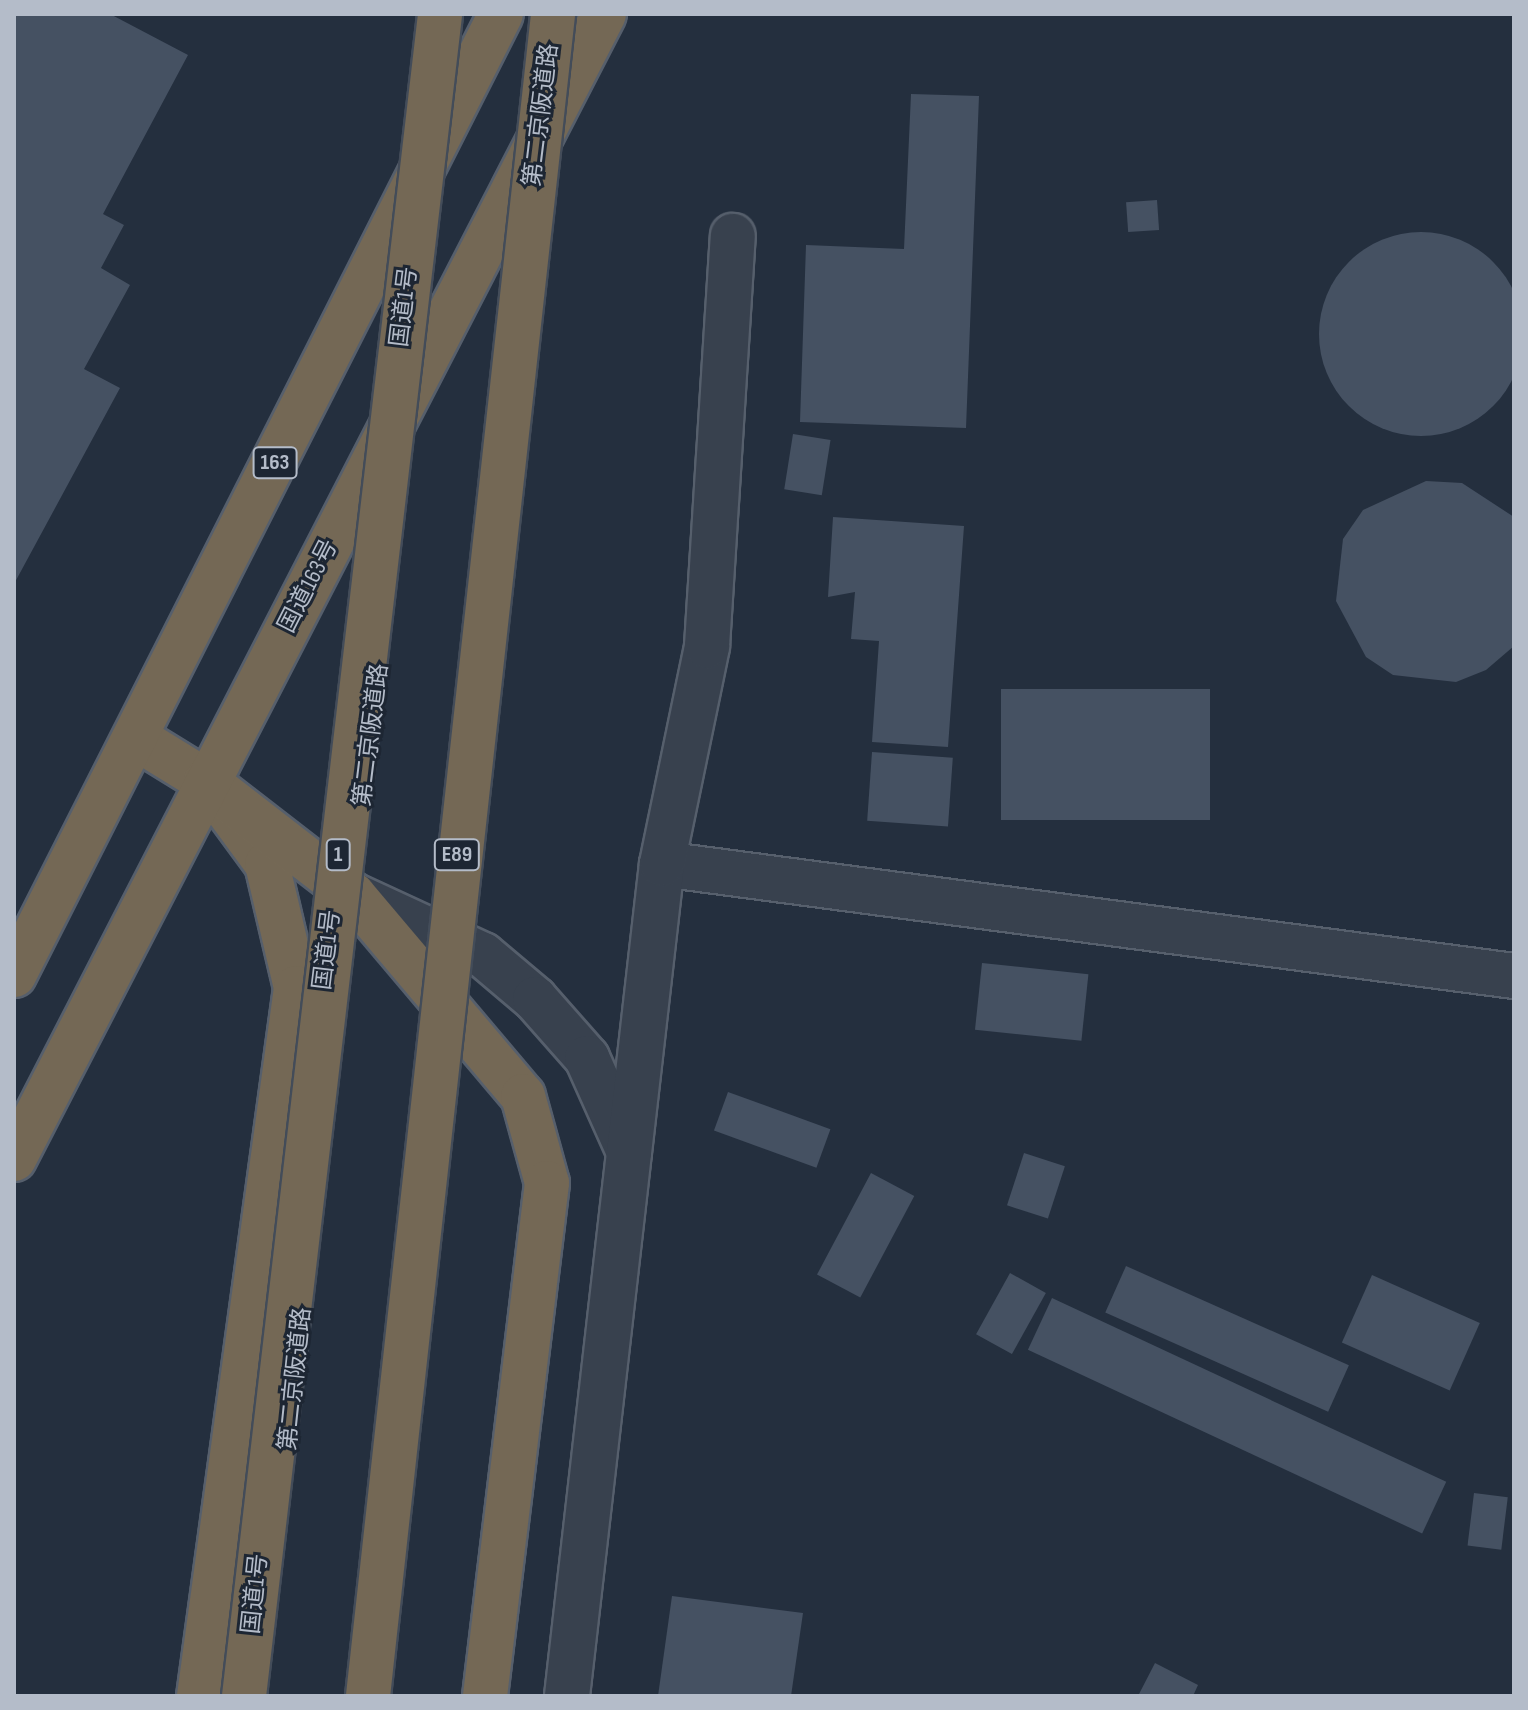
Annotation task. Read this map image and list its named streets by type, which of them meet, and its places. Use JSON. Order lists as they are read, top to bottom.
{
  "streets": {
    "highway": [
      "第二京阪道路",
      "国道1号",
      "163",
      "国道163号",
      "1",
      "E89"
    ]
  }
}
